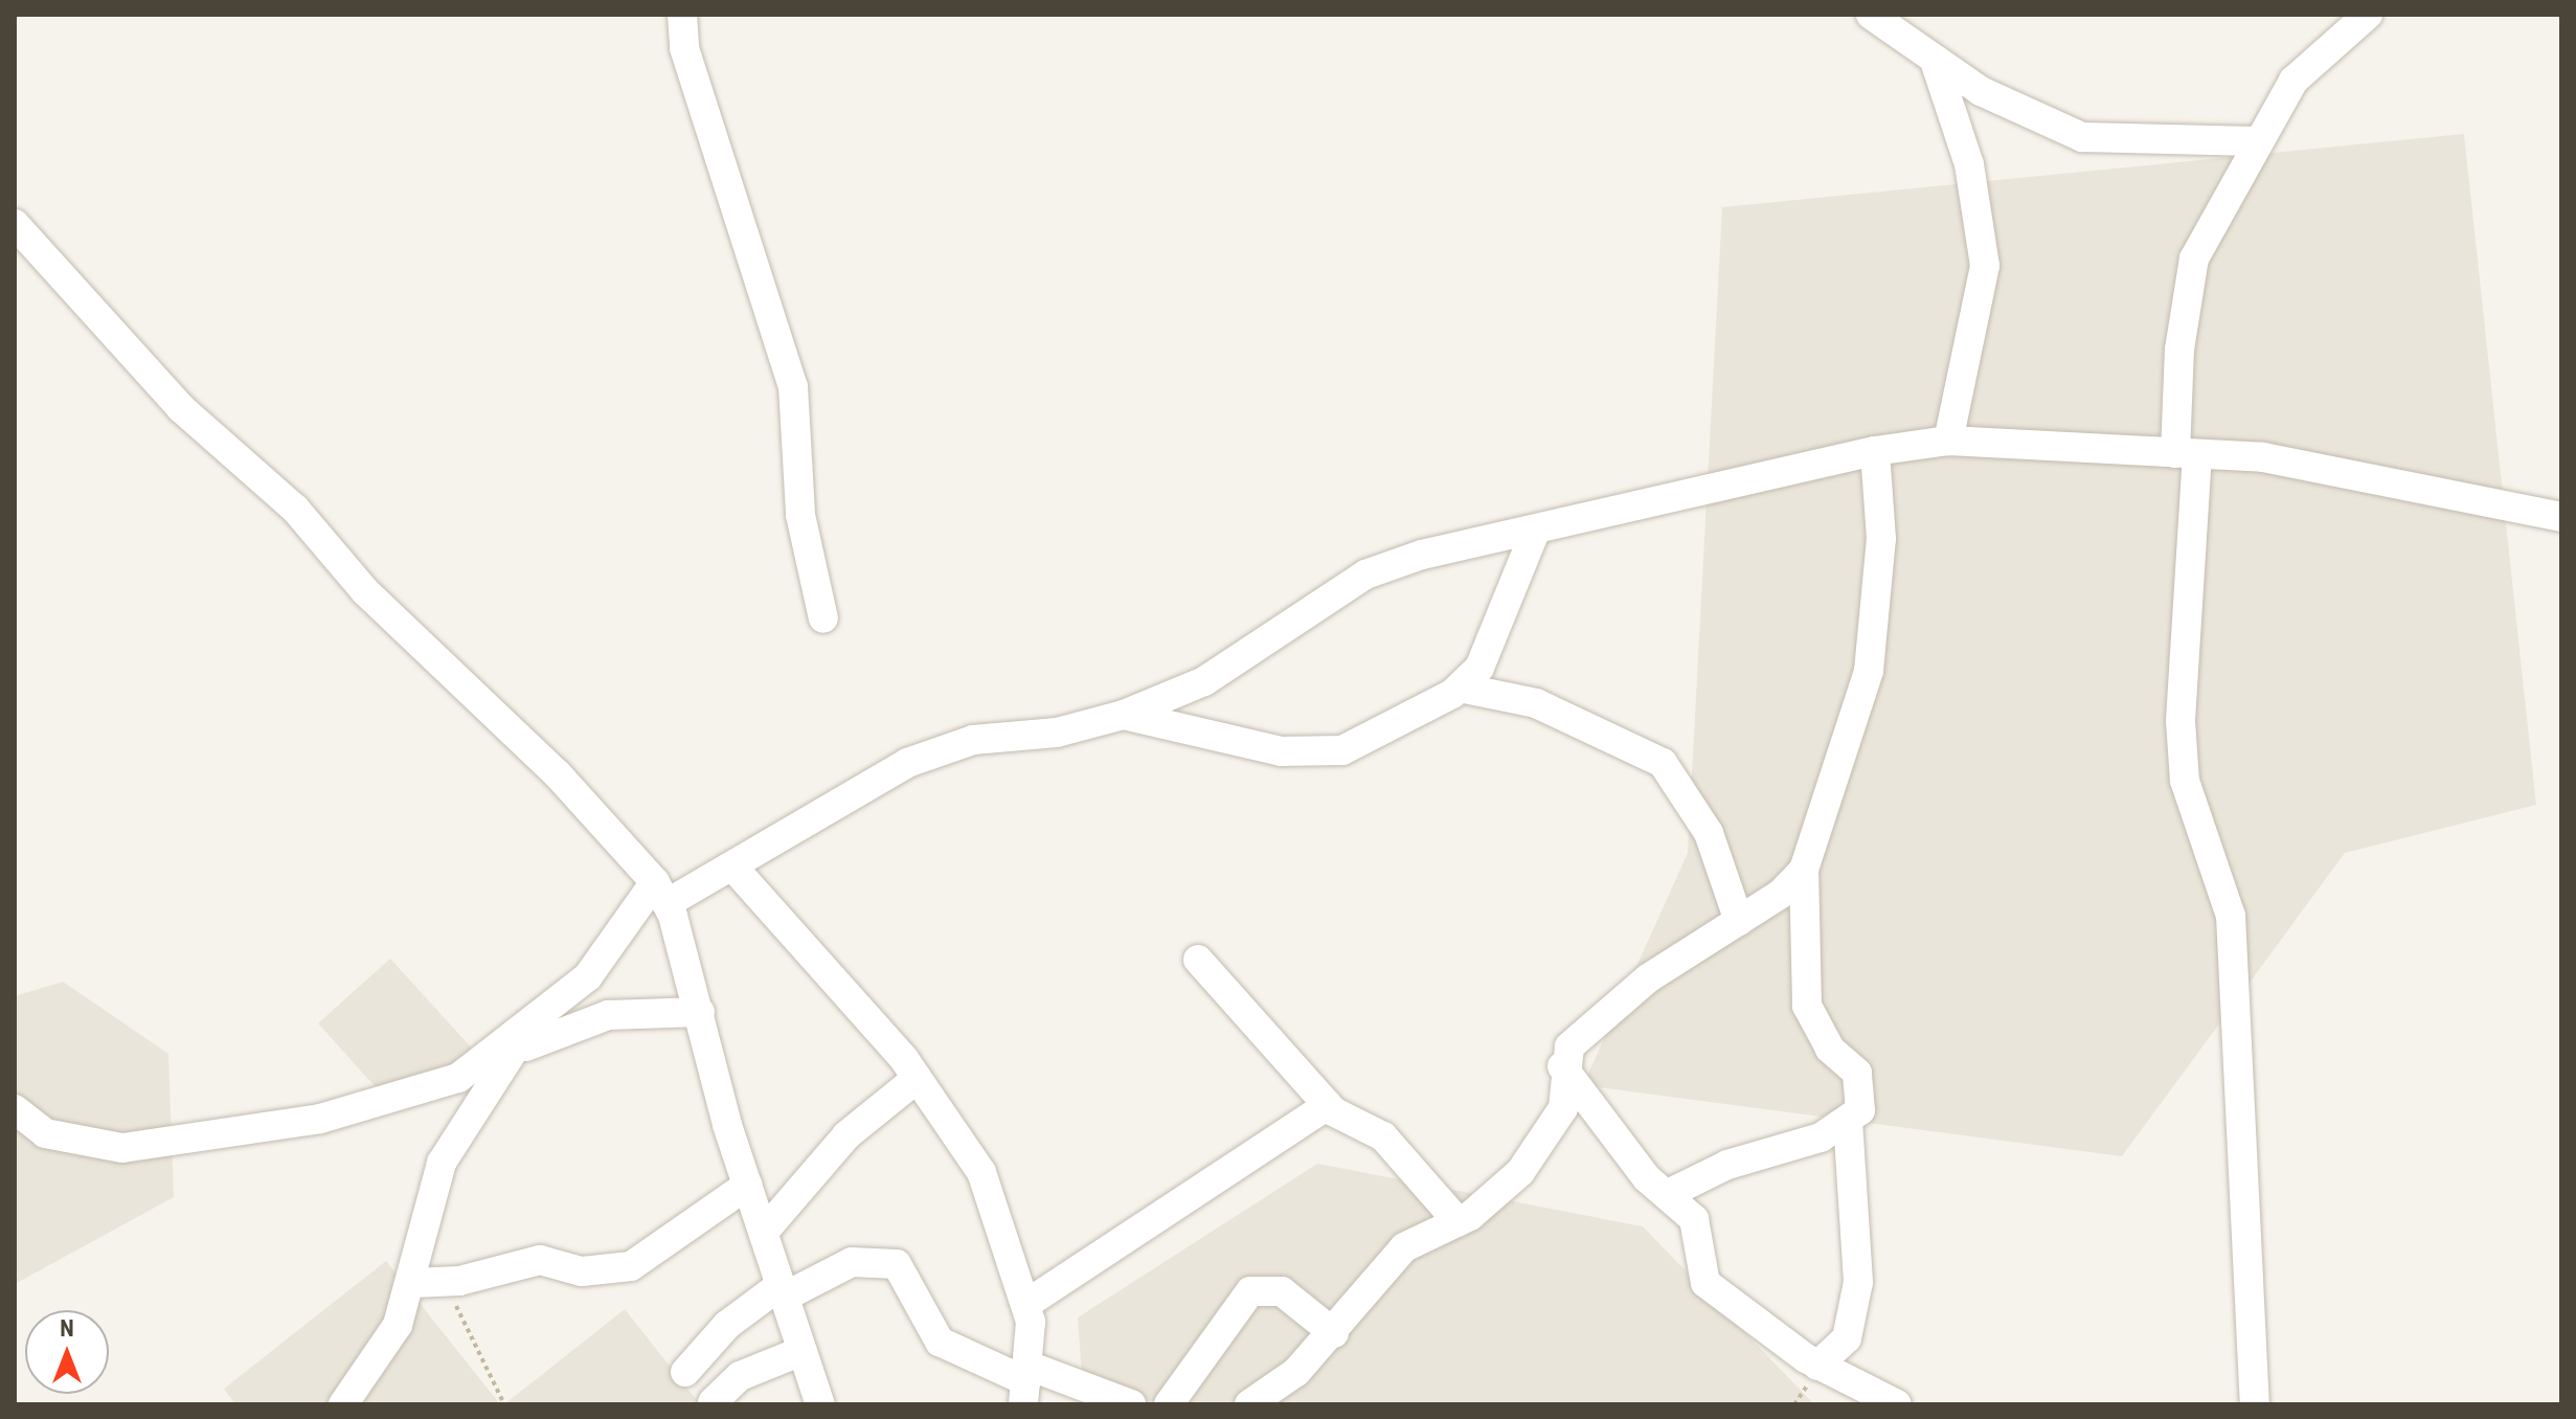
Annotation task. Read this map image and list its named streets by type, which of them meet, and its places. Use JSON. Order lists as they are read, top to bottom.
{
  "north": "top"
}
